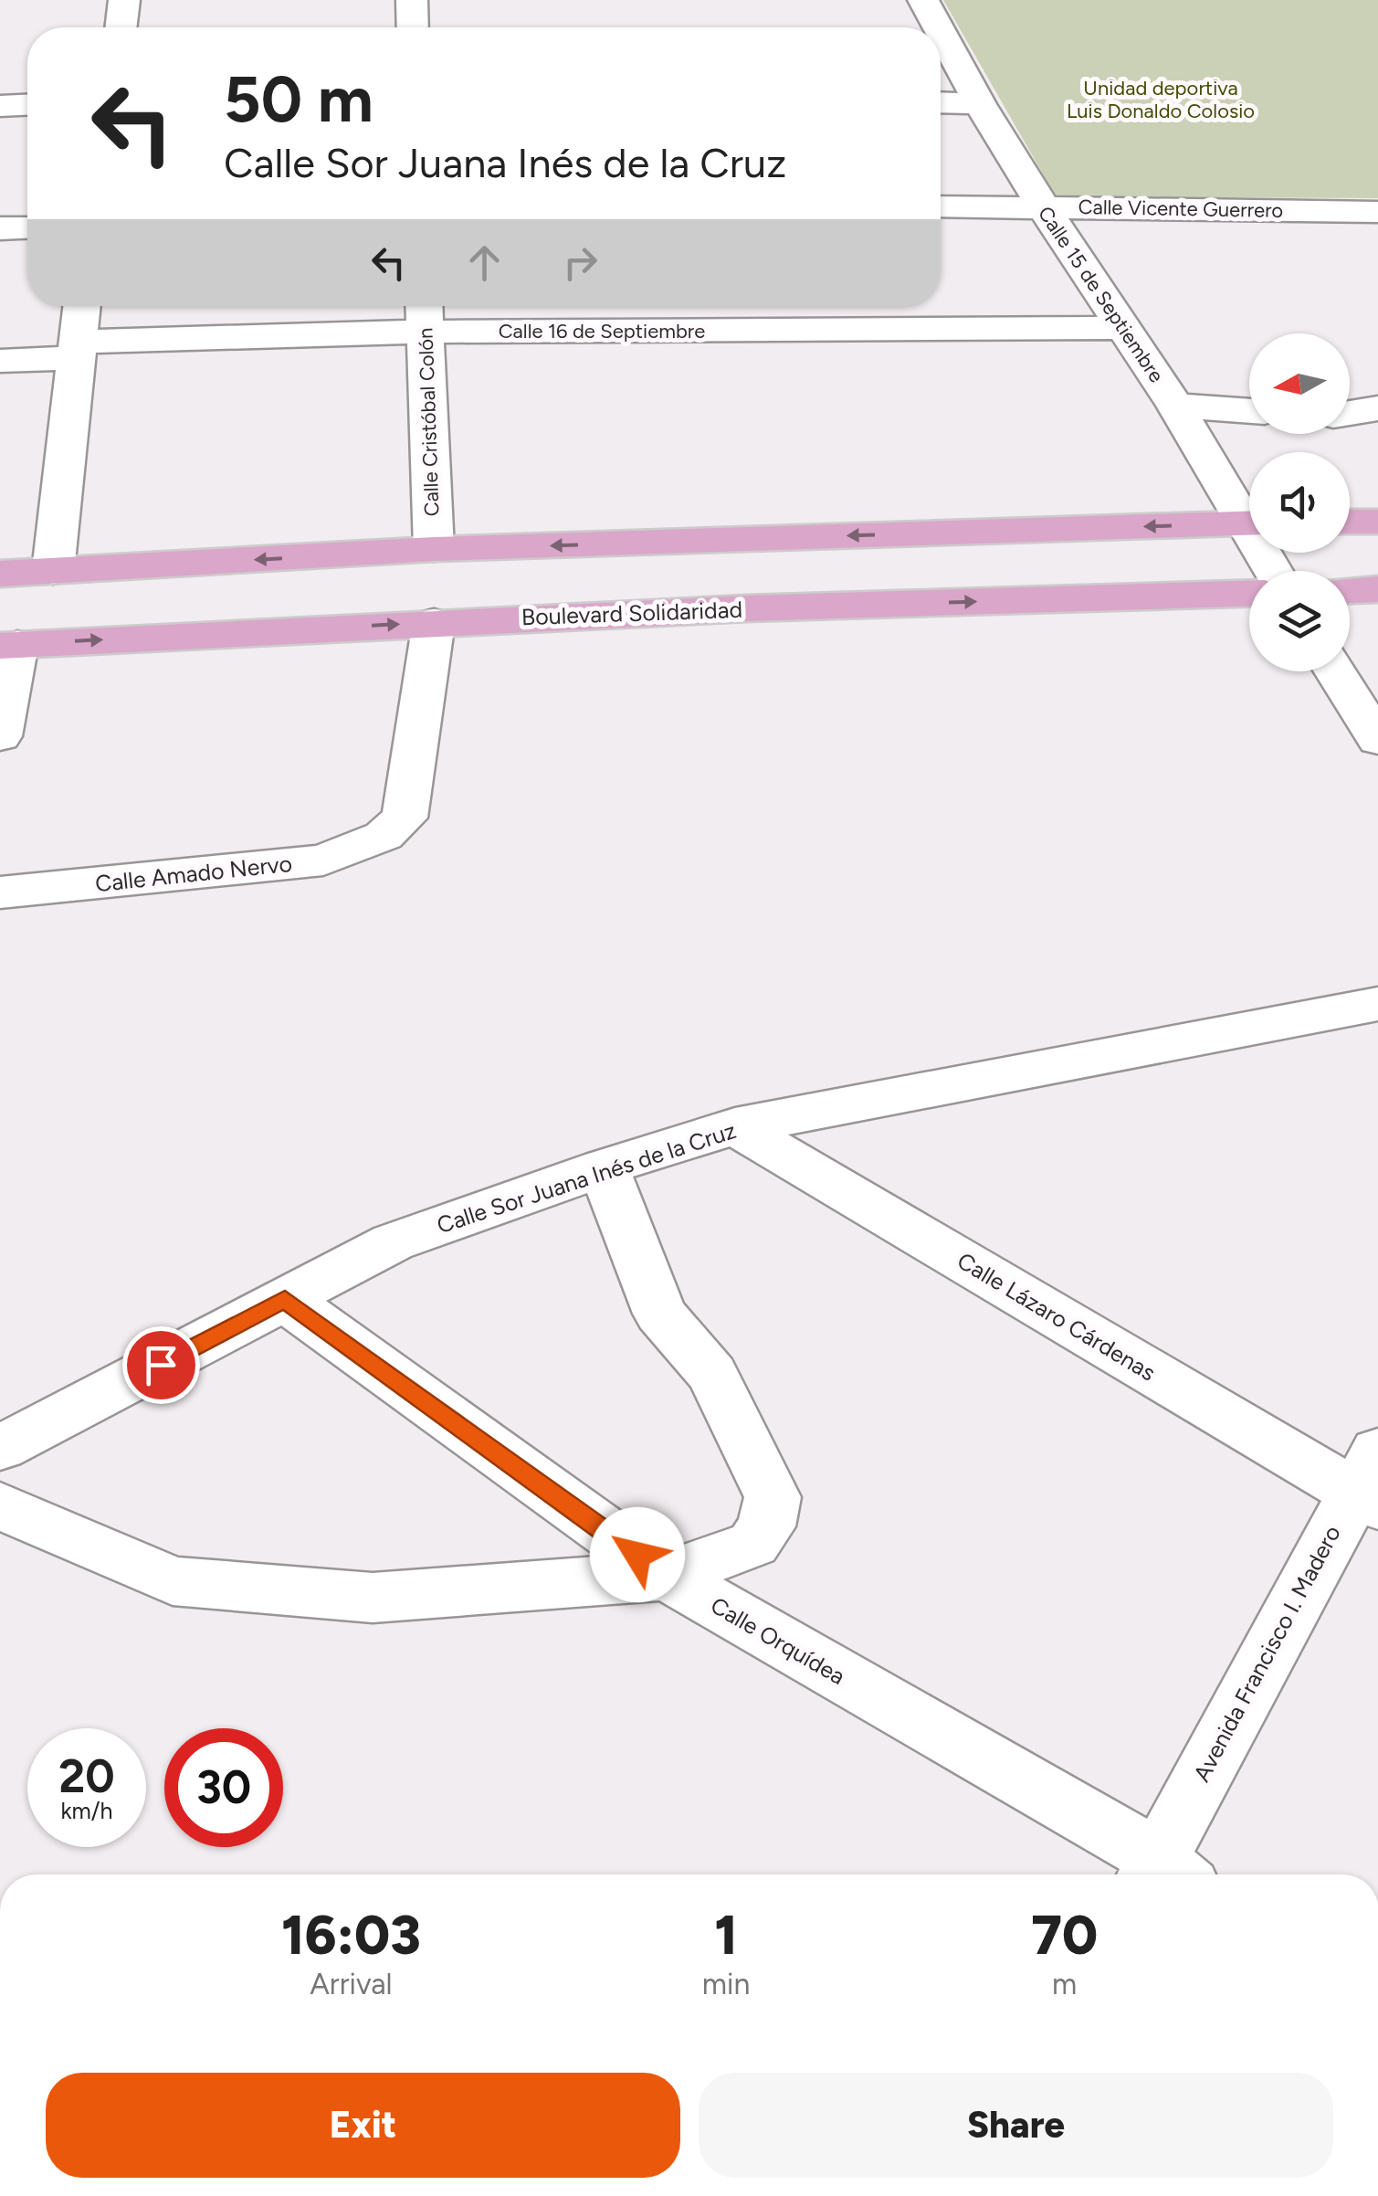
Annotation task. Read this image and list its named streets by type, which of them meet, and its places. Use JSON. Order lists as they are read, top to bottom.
{
  "streets": {
    "main road": ["Boulevard Solidaridad"],
    "street": [
      "Calle Vicente Guerrero",
      "Calle 15 de Septiembre",
      "Calle 16 de Septiembre",
      "Calle Cristóbal Colón",
      "Calle Amado Nervo",
      "Calle Sor Juana Inés de la Cruz",
      "Calle Lázaro Cárdenas",
      "Calle Orquídea",
      "Avenida Francisco I. Madero"
    ]
  },
  "crossings": [
    ["Calle Vicente Guerrero", "Calle 15 de Septiembre"],
    ["Calle 15 de Septiembre", "Calle 16 de Septiembre"],
    ["Calle 16 de Septiembre", "Calle Cristóbal Colón"],
    ["Boulevard Solidaridad", "Calle Amado Nervo"],
    ["Calle Sor Juana Inés de la Cruz", "Calle Lázaro Cárdenas"],
    ["Calle Sor Juana Inés de la Cruz", "Calle Orquídea"],
    ["Calle Lázaro Cárdenas", "Avenida Francisco I. Madero"]
  ],
  "parks": ["Unidad deportiva Luis Donaldo Colosio"],
  "north": "left",
  "page": {
    "turn": ["50 m", "Calle Sor Juana Inés de la Cruz"],
    "speed": "20 km/h",
    "limit": "30",
    "eta": [
      "16:03",
      "Arrival",
      "1",
      "min",
      "70",
      "m"
    ],
    "buttons": ["Exit", "Share"]
  }
}
